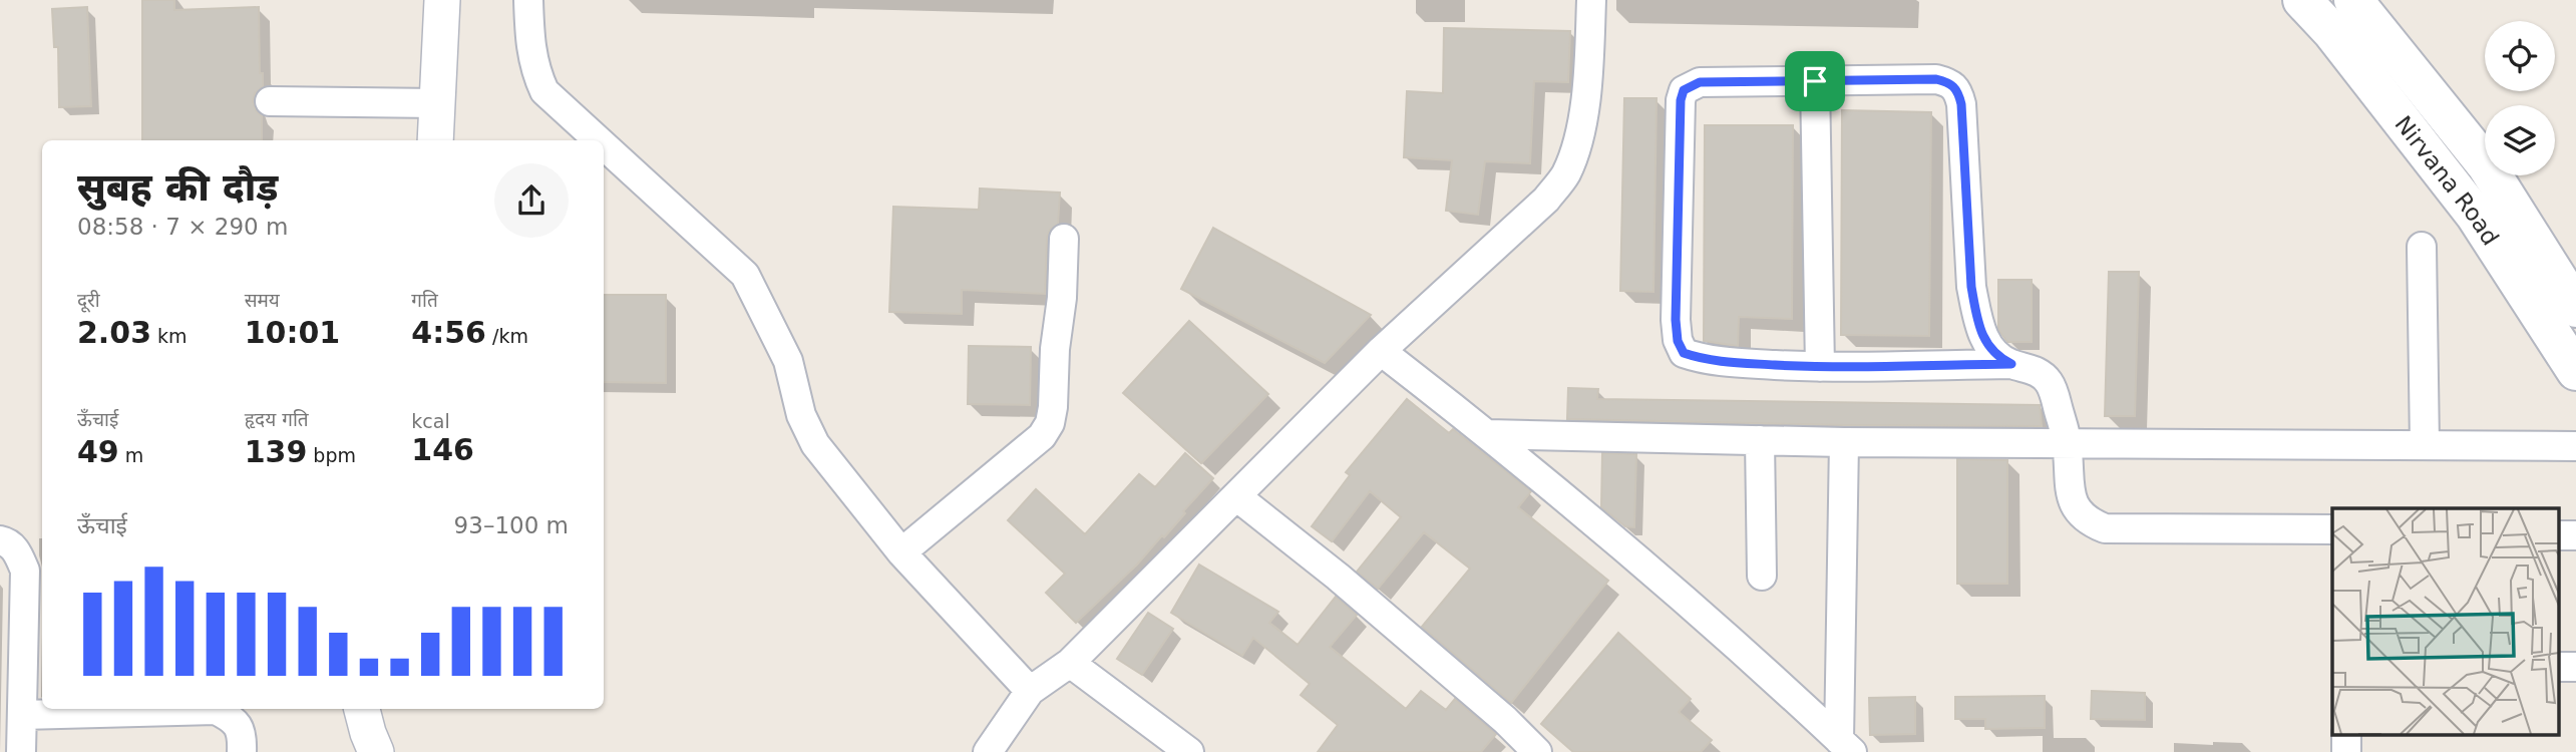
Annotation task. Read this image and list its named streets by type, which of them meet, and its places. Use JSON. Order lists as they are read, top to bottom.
{
  "streets": {
    "main road": ["Nirvana Road"]
  },
  "page": {
    "heading": ["सुबह की दौड़", "08:58 · 7 × 290 m"],
    "stats": [
      ["दूरी", "2.03 km"],
      ["समय", "10:01"],
      ["गति", "4:56 /km"],
      ["ऊँचाई", "49 m"],
      ["हृदय गति", "139 bpm"],
      ["kcal", "146"]
    ],
    "chart": ["ऊँचाई", "93–100 m"]
  }
}
